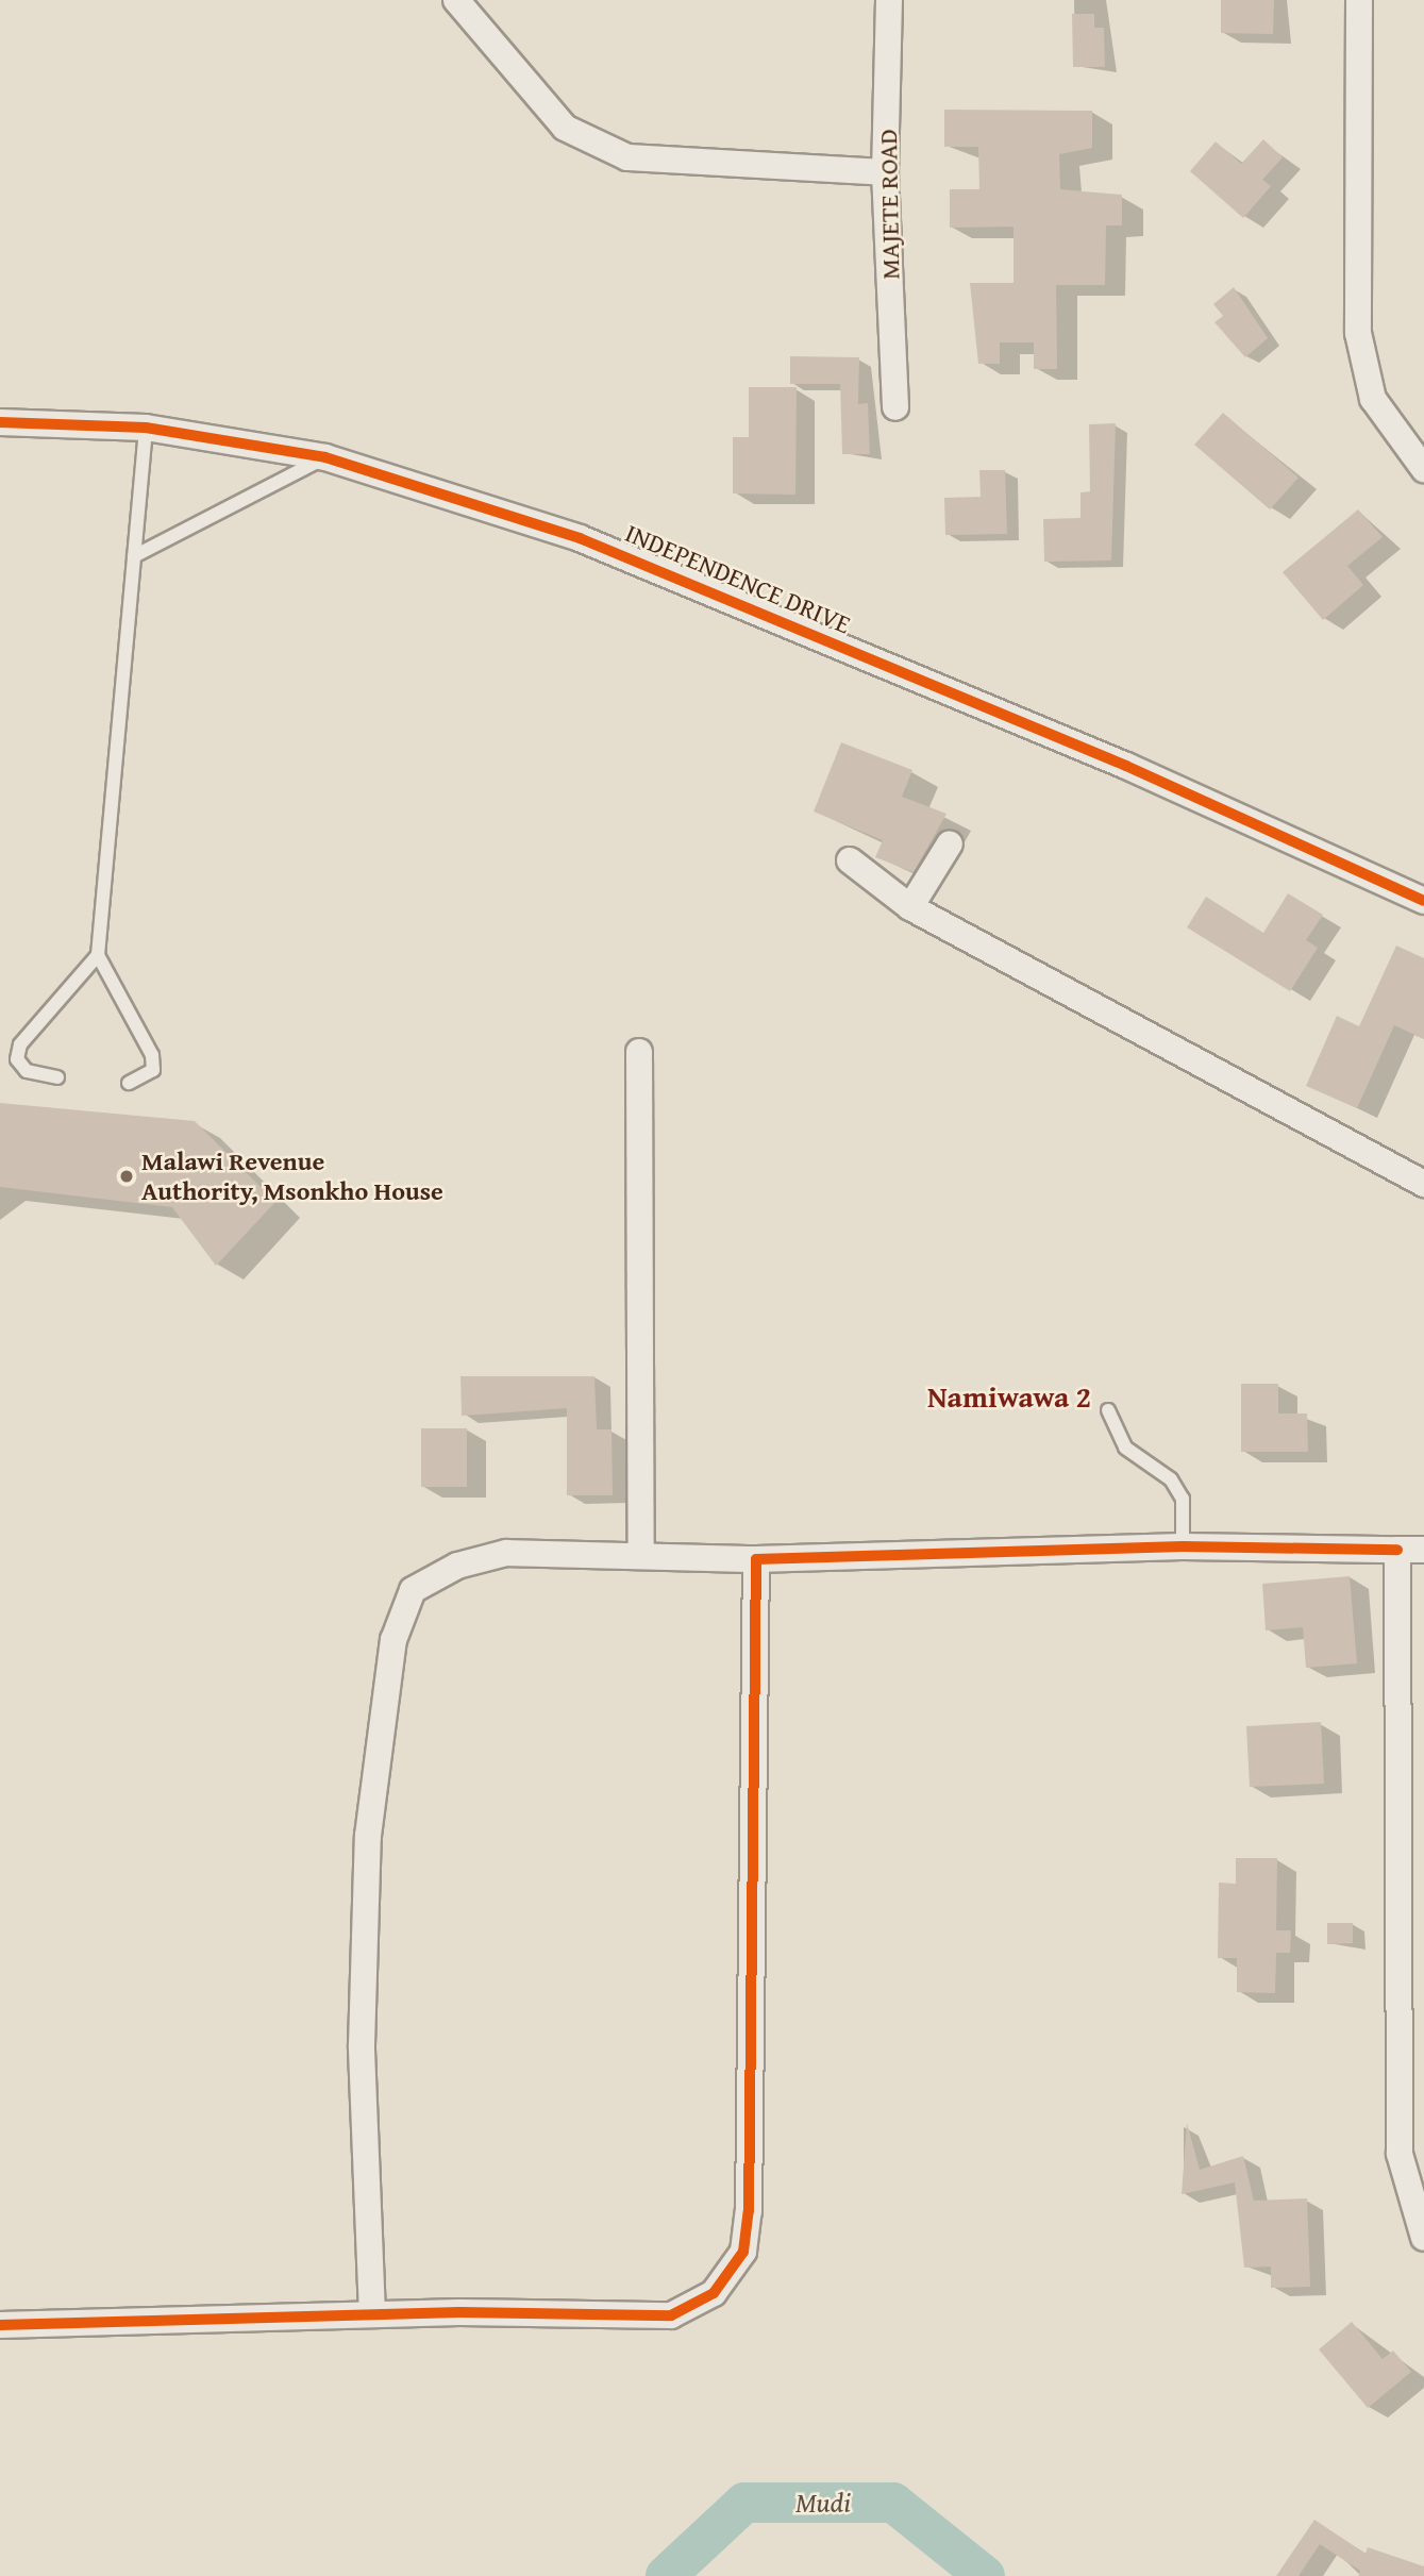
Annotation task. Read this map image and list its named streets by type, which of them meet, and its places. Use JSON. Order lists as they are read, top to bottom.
{
  "streets": {
    "street": ["MAJETE ROAD", "INDEPENDENCE DRIVE"]
  },
  "districts": ["Namiwawa 2"],
  "water": ["Mudi"],
  "places": ["Malawi Revenue Authority, Msonkho House"]
}
